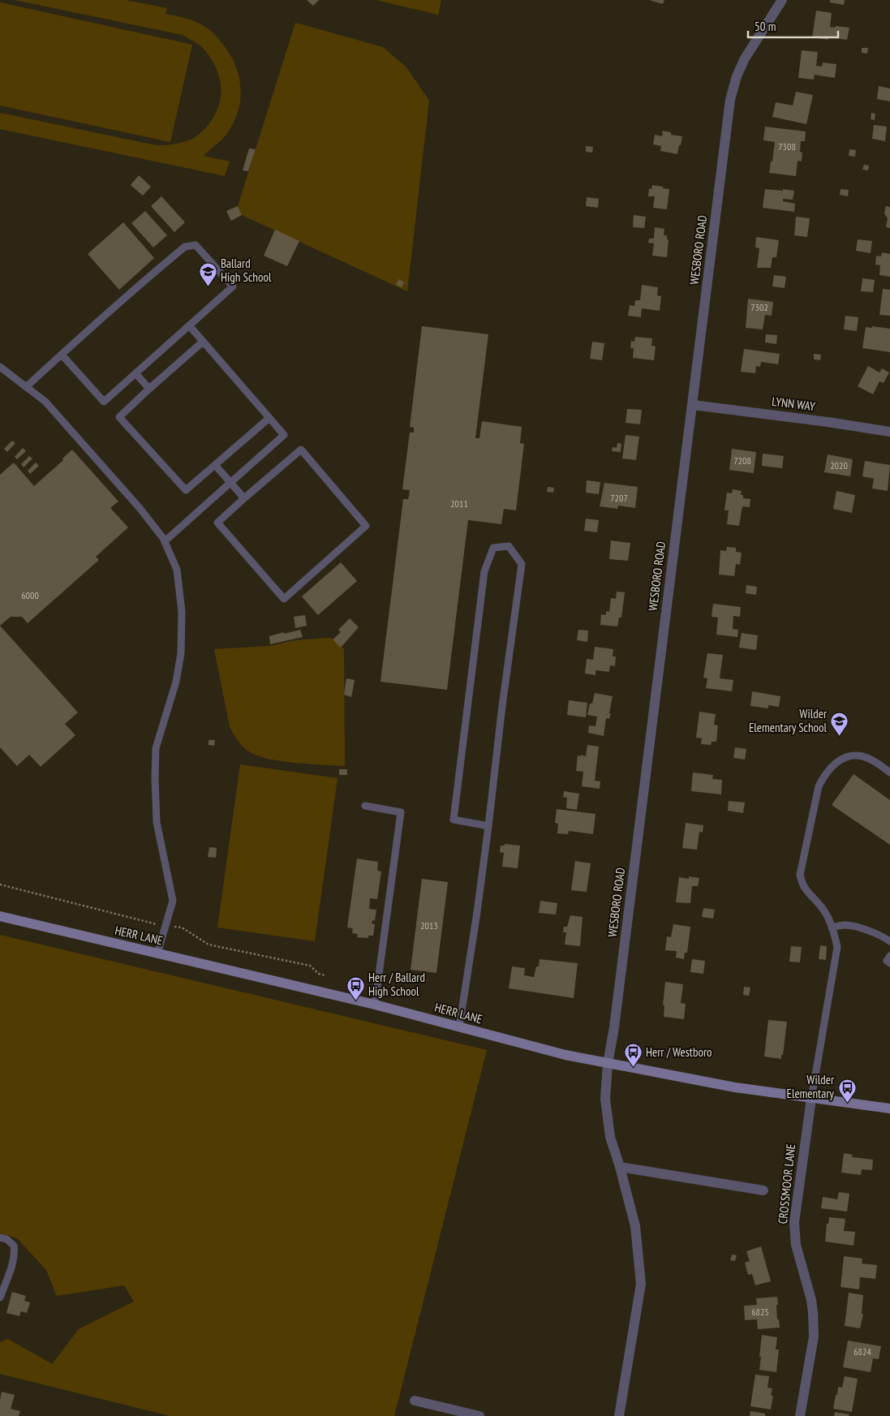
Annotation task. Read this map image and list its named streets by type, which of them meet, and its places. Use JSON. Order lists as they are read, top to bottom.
{
  "streets": {
    "main road": ["HERR LANE"],
    "street": ["WESBORO ROAD", "LYNN WAY", "CROSSMOOR LANE"]
  },
  "crossings": [
    ["WESBORO ROAD", "LYNN WAY"],
    ["WESBORO ROAD", "HERR LANE"],
    ["HERR LANE", "CROSSMOOR LANE"]
  ],
  "places": {
    "school or university": ["Ballard High School", "Wilder Elementary School"],
    "bus stop": ["Herr / Ballard High School", "Herr / Westboro", "Wilder Elementary"]
  },
  "house_numbers": [
    "7308",
    "7302",
    "7208",
    "2020",
    "7207",
    "2011",
    "6000",
    "2013",
    "6825",
    "6824"
  ],
  "scale_bar": "50 m"
}
